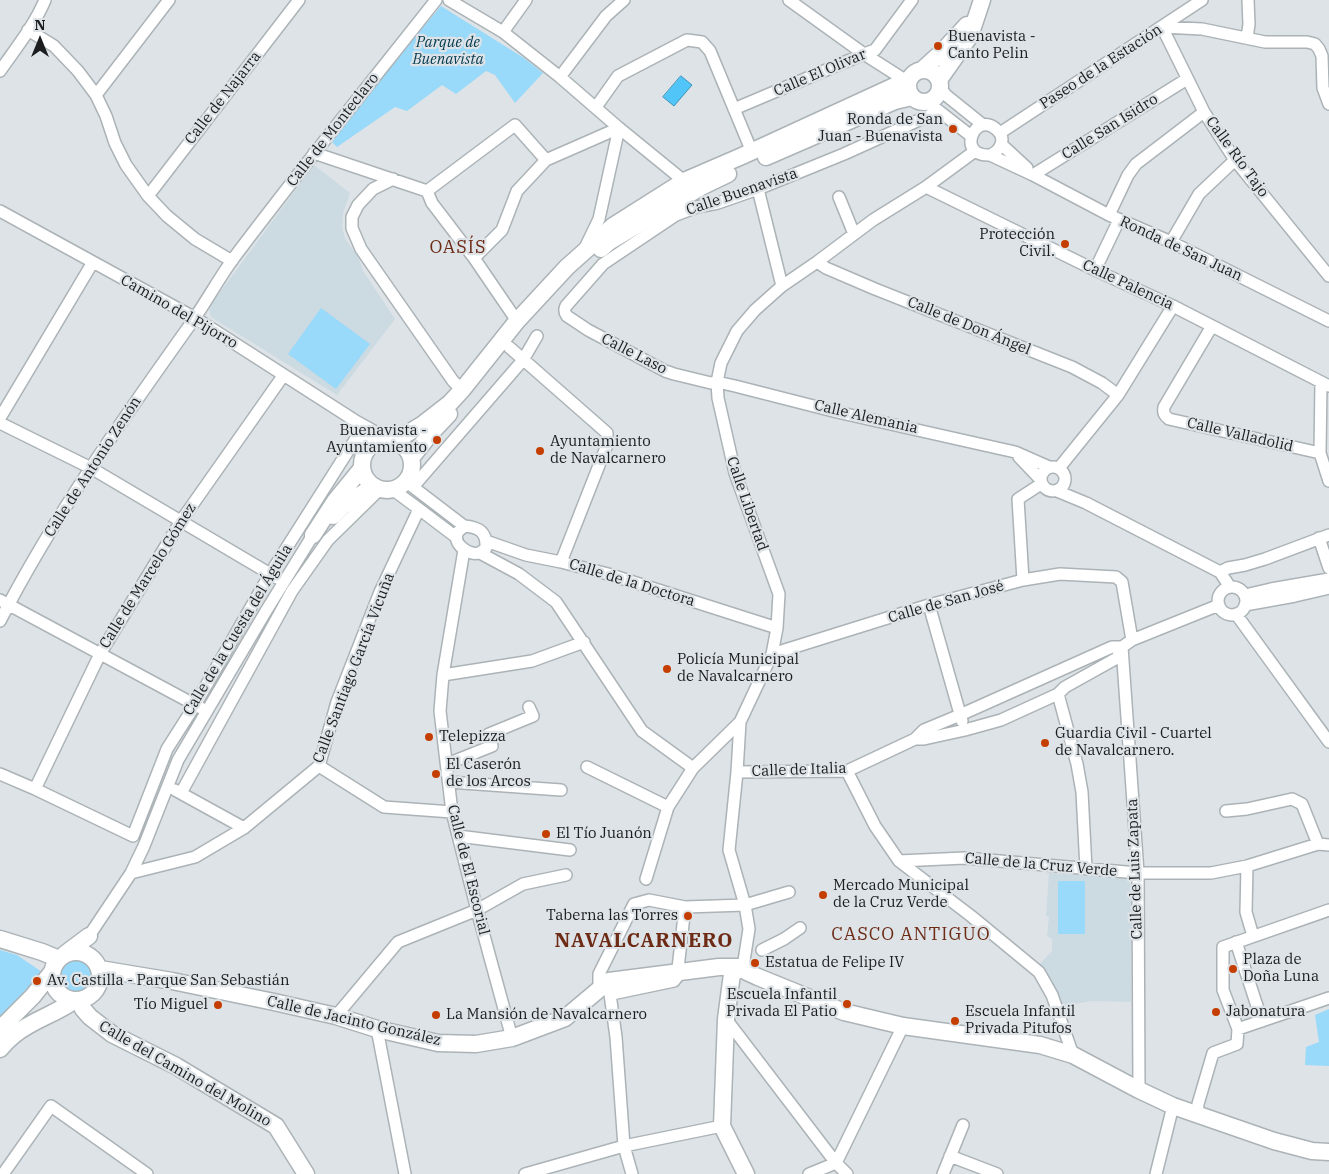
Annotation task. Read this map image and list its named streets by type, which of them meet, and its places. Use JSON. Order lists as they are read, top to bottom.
{
  "streets": {
    "street": [
      "Paseo de la Estación",
      "Calle El Olivar",
      "Calle de Najarra",
      "Calle San Isidro",
      "Calle de Monteclaro",
      "Calle Río Tajo",
      "Calle Buenavista",
      "Ronda de San Juan",
      "Calle Palencia",
      "Camino del Pijorro",
      "Calle de Don Ángel",
      "Calle Laso",
      "Calle Alemania",
      "Calle Valladolid",
      "Calle de Antonio Zenón",
      "Calle Libertad",
      "Calle de Marcelo Gómez",
      "Calle de la Doctora",
      "Calle de San José",
      "Calle de la Cuesta del Águila",
      "Calle Santiago García Vicuña",
      "Calle de Italia",
      "Calle de la Cruz Verde",
      "Calle de Luis Zapata",
      "Calle de El Escorial",
      "Calle de Jacinto González",
      "Calle del Camino del Molino"
    ]
  },
  "crossings": [
    ["Paseo de la Estación", "Calle Río Tajo"],
    ["Paseo de la Estación", "Ronda de San Juan"],
    ["Paseo de la Estación", "Calle Libertad"],
    ["Calle San Isidro", "Calle Río Tajo"],
    ["Calle San Isidro", "Ronda de San Juan"],
    ["Calle de Monteclaro", "Camino del Pijorro"],
    ["Calle de Monteclaro", "Calle de Antonio Zenón"],
    ["Calle Buenavista", "Ronda de San Juan"],
    ["Calle Buenavista", "Camino del Pijorro"],
    ["Calle Buenavista", "Calle Laso"],
    ["Calle Buenavista", "Calle de la Cuesta del Águila"],
    ["Ronda de San Juan", "Calle Libertad"],
    ["Calle Palencia", "Calle Valladolid"],
    ["Calle Palencia", "Calle Libertad"],
    ["Camino del Pijorro", "Calle de Antonio Zenón"],
    ["Camino del Pijorro", "Calle de Marcelo Gómez"],
    ["Camino del Pijorro", "Calle de la Cuesta del Águila"],
    ["Calle de Don Ángel", "Calle Libertad"],
    ["Calle Laso", "Calle Alemania"],
    ["Calle Laso", "Calle Libertad"],
    ["Calle Alemania", "Calle Libertad"],
    ["Calle Libertad", "Calle de la Doctora"],
    ["Calle Libertad", "Calle de San José"],
    ["Calle Libertad", "Calle de Italia"],
    ["Calle Libertad", "Calle de Jacinto González"],
    ["Calle de Marcelo Gómez", "Calle de la Cuesta del Águila"],
    ["Calle de la Doctora", "Calle de El Escorial"],
    ["Calle de la Cuesta del Águila", "Calle Santiago García Vicuña"],
    ["Calle de la Cuesta del Águila", "Calle de Jacinto González"],
    ["Calle de la Cuesta del Águila", "Calle del Camino del Molino"],
    ["Calle de Italia", "Calle de Luis Zapata"],
    ["Calle de la Cruz Verde", "Calle de Luis Zapata"],
    ["Calle de El Escorial", "Calle de Jacinto González"],
    ["Calle de Jacinto González", "Calle del Camino del Molino"]
  ],
  "districts": ["OASÍS", "CASCO ANTIGUO", "NAVALCARNERO"],
  "parks": ["Parque de Buenavista"],
  "places": [
    "Buenavista - Canto Pelin",
    "Ronda de San Juan - Buenavista",
    "Protección Civil.",
    "Buenavista - Ayuntamiento",
    "Ayuntamiento de Navalcarnero",
    "Policía Municipal de Navalcarnero",
    "Telepizza",
    "Guardia Civil - Cuartel de Navalcarnero.",
    "El Caserón de los Arcos",
    "El Tío Juanón",
    "Mercado Municipal de la Cruz Verde",
    "Taberna las Torres",
    "Estatua de Felipe IV",
    "Plaza de Doña Luna",
    "Av. Castilla - Parque San Sebastián",
    "Escuela Infantil Privada El Patio",
    "Tío Miguel",
    "Jabonatura",
    "La Mansión de Navalcarnero",
    "Escuela Infantil Privada Pitufos"
  ],
  "north": "top"
}
